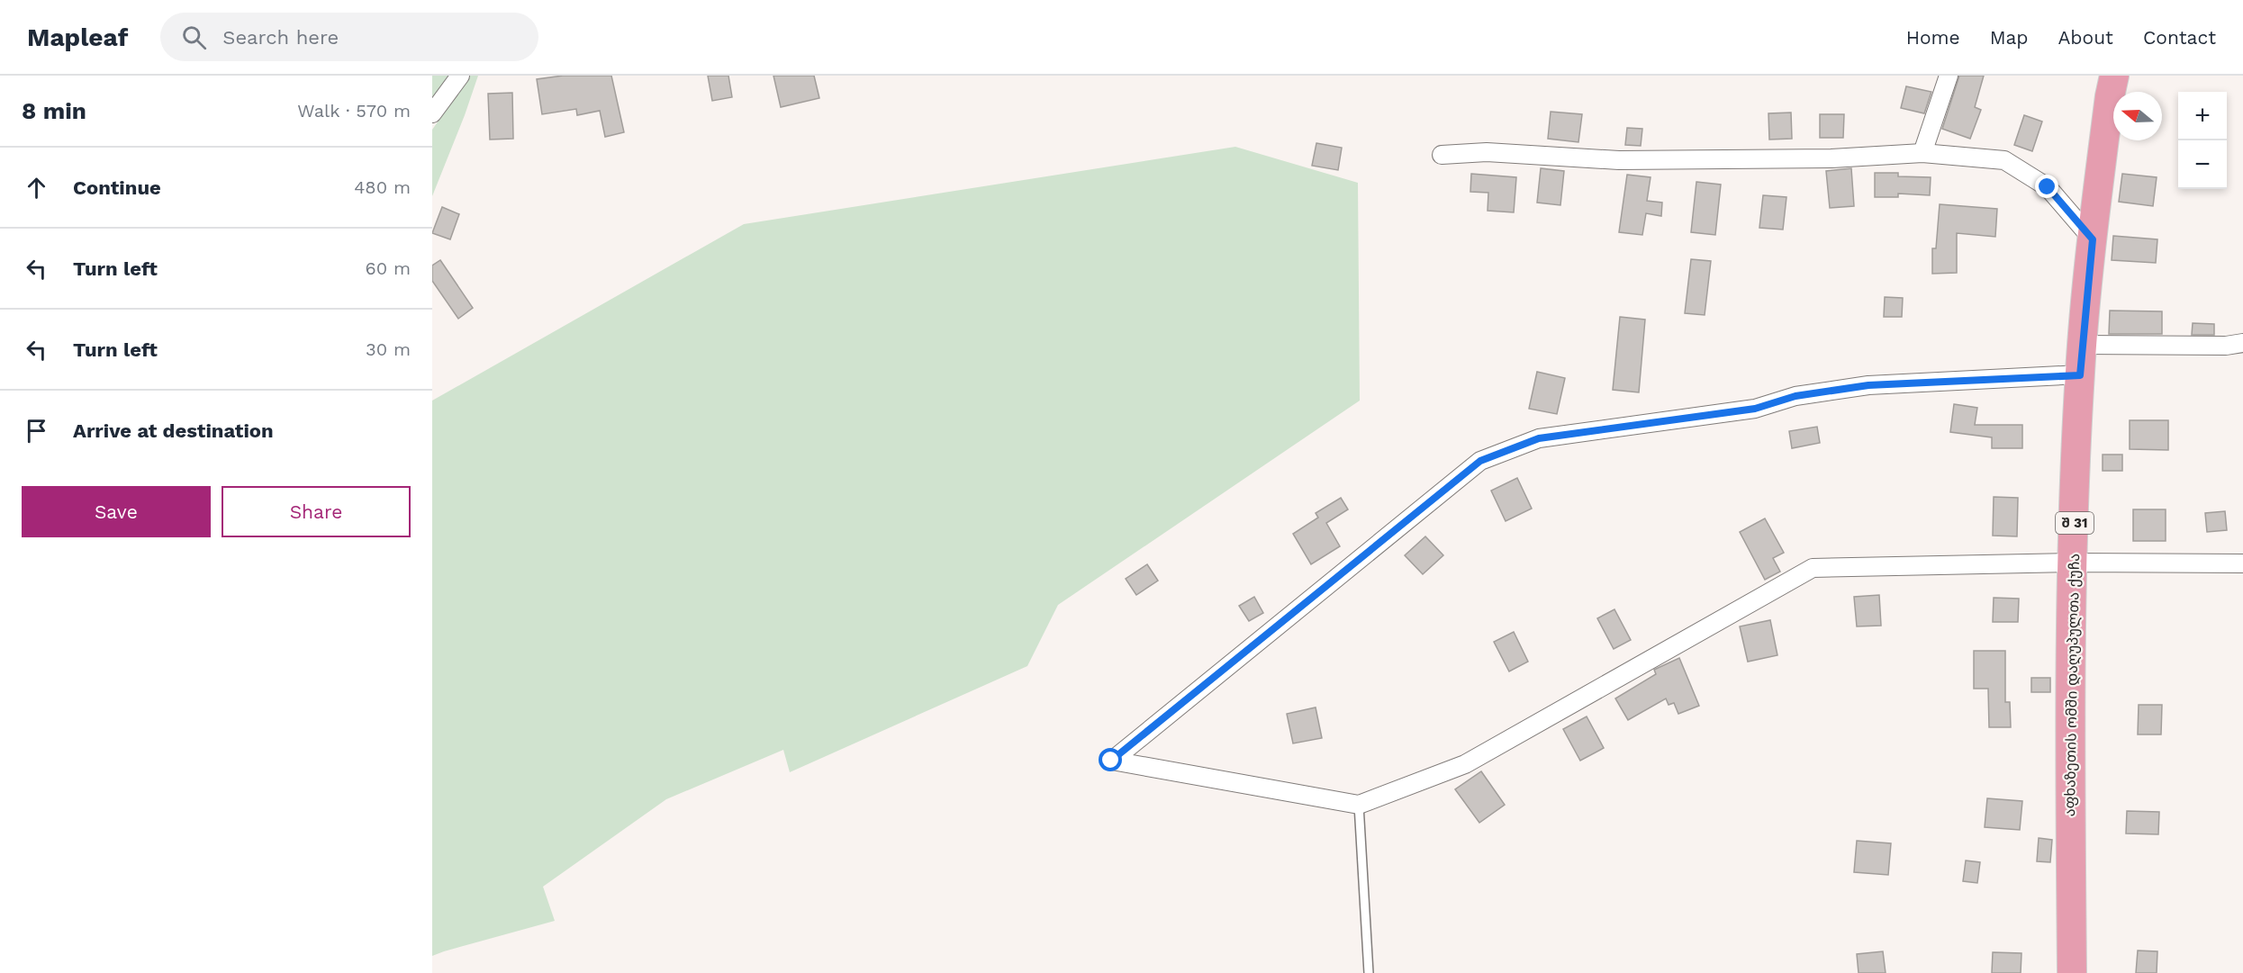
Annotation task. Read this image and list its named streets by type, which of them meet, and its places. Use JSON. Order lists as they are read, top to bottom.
{
  "streets": {
    "main road": ["შ 31", "აფხაზეთის ომში დაღუპულთა ქუჩა"]
  },
  "north": "left",
  "page": {
    "header": "Mapleaf",
    "search": "Search here",
    "nav": [
      "Home",
      "Map",
      "About",
      "Contact"
    ],
    "heading": ["8 min", "Walk · 570 m"],
    "map_buttons": ["+", "−"],
    "list": [
      ["Continue", "480 m"],
      ["Turn left", "60 m"],
      ["Turn left", "30 m"],
      "Arrive at destination"
    ],
    "buttons": ["Save", "Share"]
  }
}
